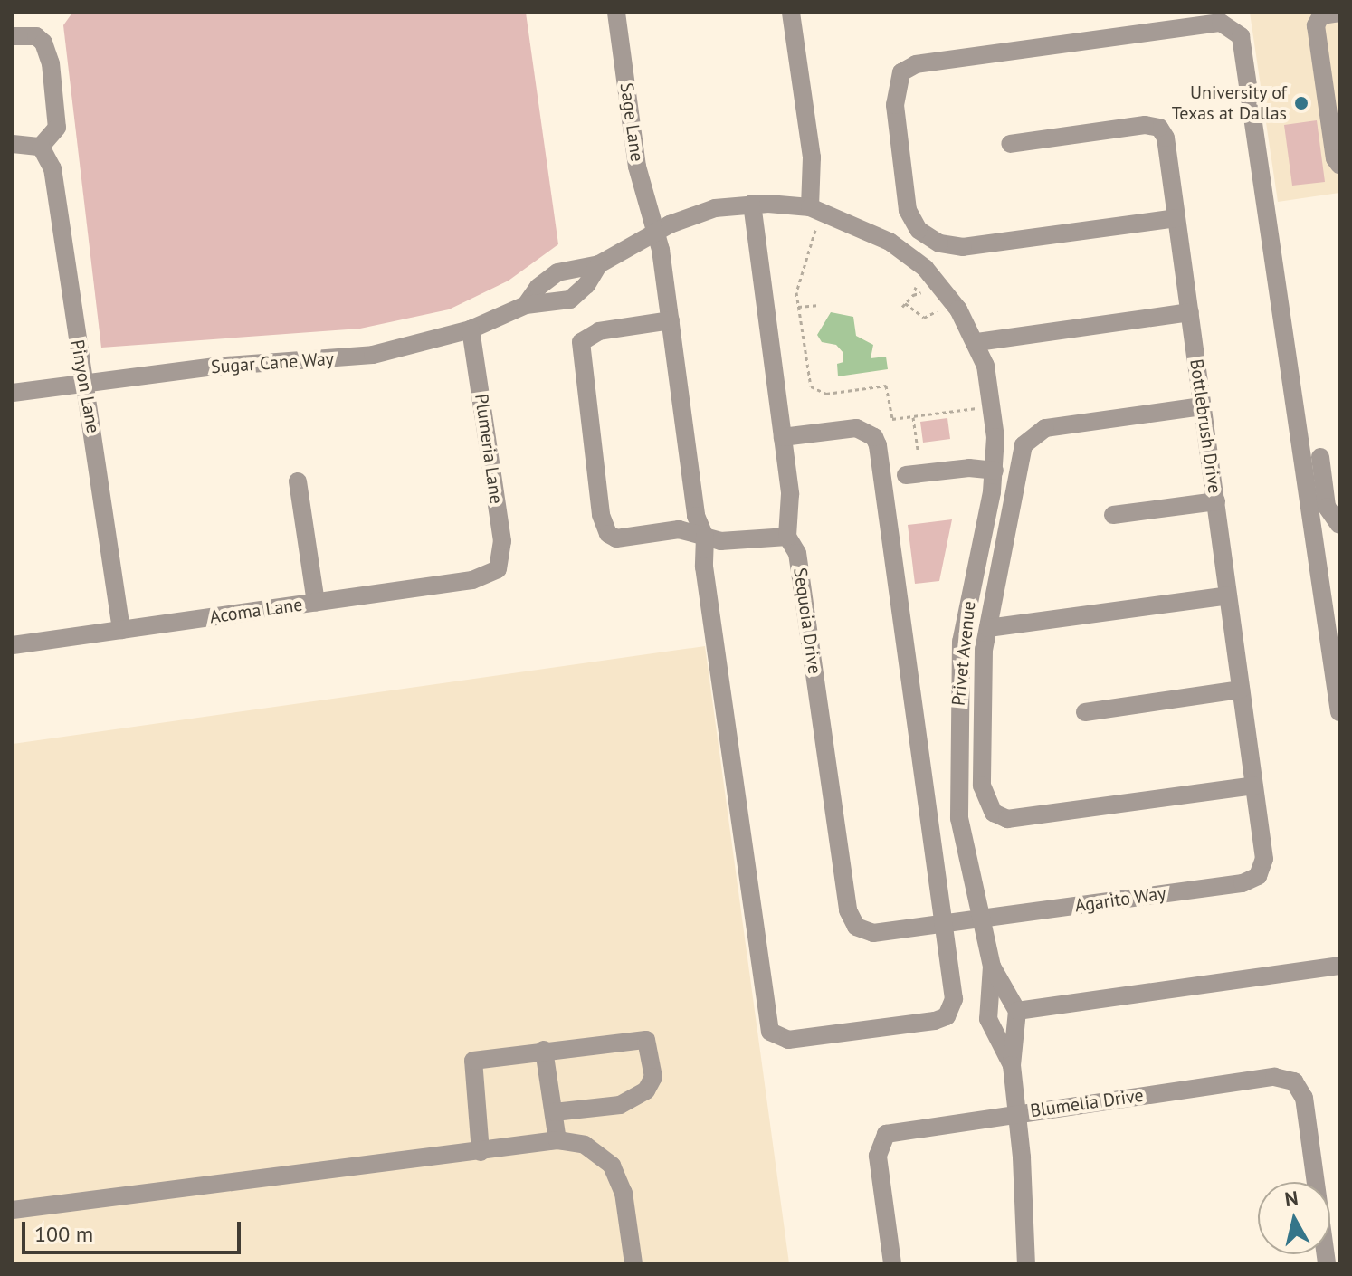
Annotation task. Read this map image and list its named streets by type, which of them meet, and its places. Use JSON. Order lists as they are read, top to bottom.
{
  "streets": {
    "street": [
      "Sage Lane",
      "Sugar Cane Way",
      "Pinyon Lane",
      "Bottlebrush Drive",
      "Plumeria Lane",
      "Acoma Lane",
      "Sequoia Drive",
      "Privet Avenue",
      "Agarito Way",
      "Blumelia Drive"
    ]
  },
  "crossings": [
    ["Sage Lane", "Sugar Cane Way"],
    ["Sugar Cane Way", "Pinyon Lane"],
    ["Sugar Cane Way", "Plumeria Lane"],
    ["Sugar Cane Way", "Privet Avenue"],
    ["Pinyon Lane", "Acoma Lane"],
    ["Bottlebrush Drive", "Agarito Way"],
    ["Plumeria Lane", "Acoma Lane"],
    ["Sequoia Drive", "Privet Avenue"],
    ["Sequoia Drive", "Agarito Way"],
    ["Privet Avenue", "Agarito Way"],
    ["Privet Avenue", "Blumelia Drive"]
  ],
  "places": ["University of Texas at Dallas"],
  "scale_bar": "100 m",
  "north": "top"
}
